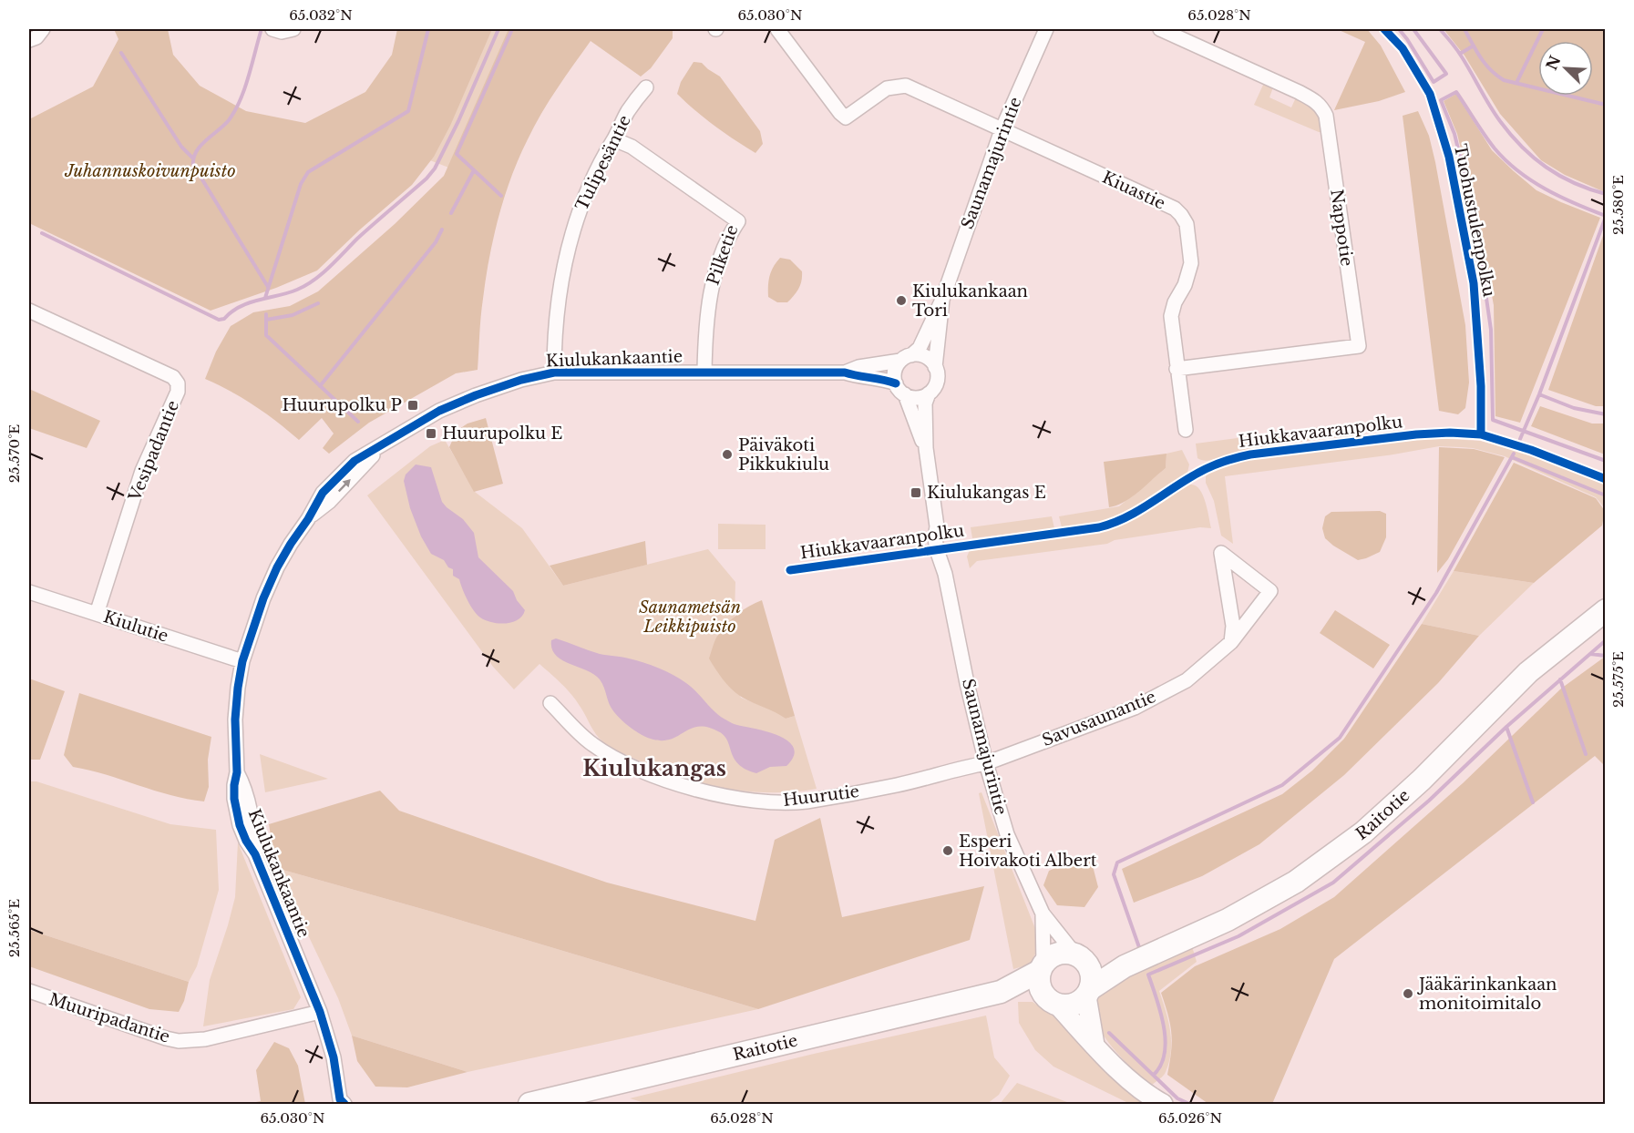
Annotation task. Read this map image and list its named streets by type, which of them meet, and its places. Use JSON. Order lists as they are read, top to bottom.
{
  "streets": {
    "main road": ["Raitotie"],
    "street": [
      "Tulipesäntie",
      "Saunamajurintie",
      "Kiuastie",
      "Nappotie",
      "Pilketie",
      "Kiulukankaantie",
      "Vesipadantie",
      "Kiulutie",
      "Savusaunantie",
      "Huurutie",
      "Muuripadantie"
    ],
    "cycle path": ["Tuohustulenpolku", "Hiukkavaaranpolku"]
  },
  "crossings": [
    ["Tulipesäntie", "Pilketie"],
    ["Tulipesäntie", "Kiulukankaantie"],
    ["Saunamajurintie", "Kiuastie"],
    ["Saunamajurintie", "Kiulukankaantie"],
    ["Saunamajurintie", "Savusaunantie"],
    ["Saunamajurintie", "Huurutie"],
    ["Saunamajurintie", "Raitotie"],
    ["Kiuastie", "Nappotie"],
    ["Pilketie", "Kiulukankaantie"],
    ["Kiulukankaantie", "Kiulutie"],
    ["Kiulukankaantie", "Muuripadantie"],
    ["Vesipadantie", "Kiulutie"],
    ["Savusaunantie", "Huurutie"]
  ],
  "districts": ["Kiulukangas"],
  "parks": ["Juhannuskoivunpuisto", "Saunametsän Leikkipuisto"],
  "places": {
    "other": [
      "Kiulukankaan Tori",
      "Päiväkoti Pikkukiulu",
      "Esperi Hoivakoti Albert",
      "Jääkärinkankaan monitoimitalo"
    ],
    "transit": ["Huurupolku P", "Huurupolku E", "Kiulukangas E"]
  },
  "north": "top left",
  "coordinates": [
    "65.032°N",
    "65.030°N",
    "65.028°N",
    "25.580°E",
    "25.570°E",
    "25.575°E",
    "25.565°E",
    "65.026°N"
  ]
}
